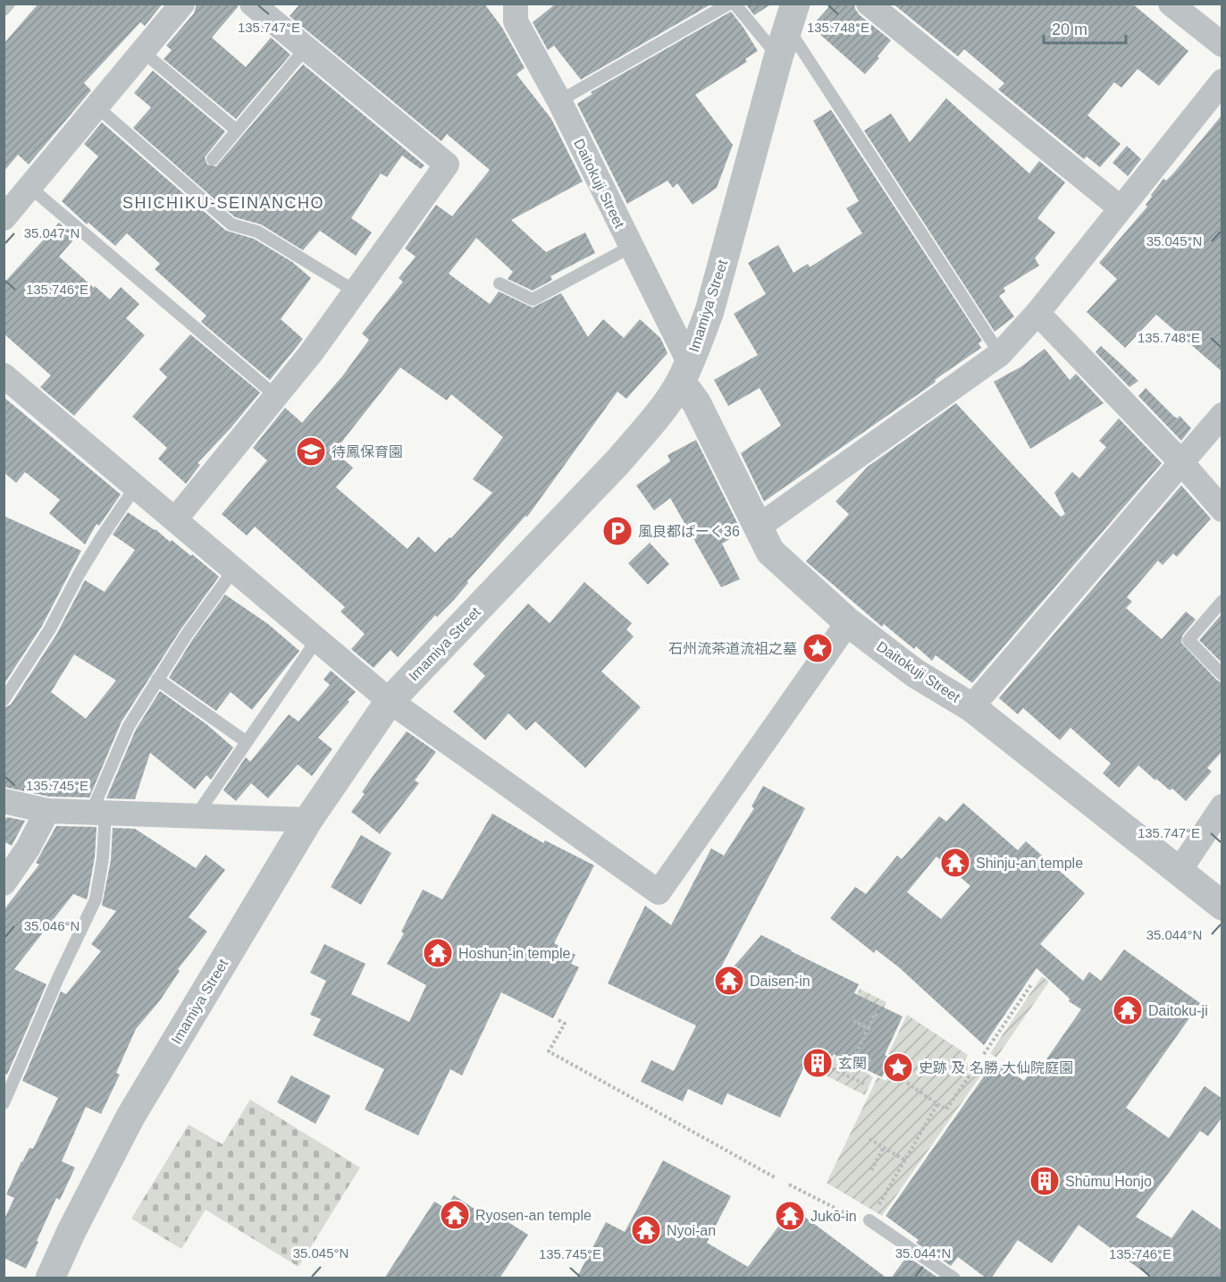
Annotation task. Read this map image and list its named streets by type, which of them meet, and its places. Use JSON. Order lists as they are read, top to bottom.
{
  "streets": {
    "street": ["Daitokuji Street", "Imamiya Street"]
  },
  "crossings": [
    ["Daitokuji Street", "Imamiya Street"]
  ],
  "districts": ["SHICHIKU-SEINANCHO"],
  "places": {
    "school or university": ["待鳳保育園"],
    "parking": ["風良都ぱーく36"],
    "place": ["石州流茶道流祖之墓", "史跡 及 名勝 大仙院庭園"],
    "temple": [
      "Shinju-an temple",
      "Hoshun-in temple",
      "Daisen-in",
      "Daitoku-ji",
      "Ryosen-an temple",
      "Jukō-in",
      "Nyoi-an"
    ],
    "building": ["玄関", "Shūmu Honjo"]
  },
  "scale_bar": "20 m",
  "coordinates": [
    "135.747°E",
    "135.748°E",
    "35.047°N",
    "35.045°N",
    "135.746°E",
    "135.745°E",
    "35.046°N",
    "35.044°N"
  ]
}
